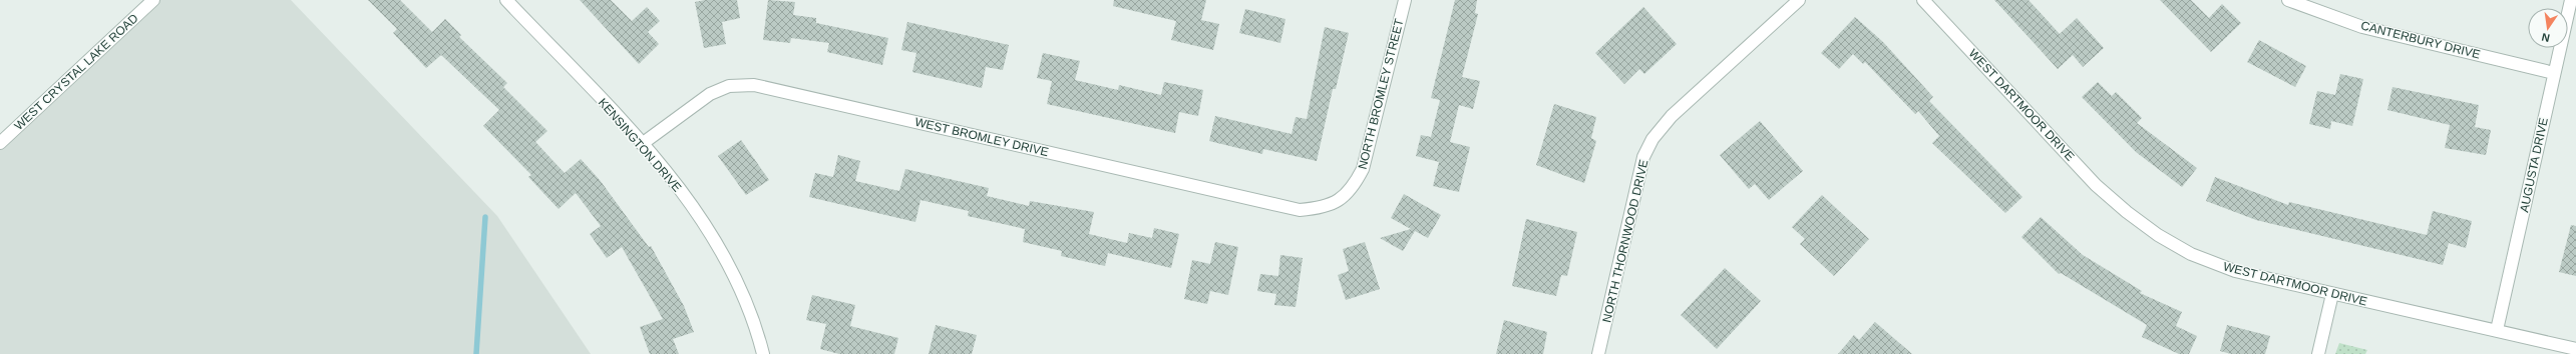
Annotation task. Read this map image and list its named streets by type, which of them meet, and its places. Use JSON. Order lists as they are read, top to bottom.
{
  "streets": {
    "street": [
      "CANTERBURY DRIVE",
      "WEST CRYSTAL LAKE ROAD",
      "NORTH BROMLEY STREET",
      "WEST DARTMOOR DRIVE",
      "WEST BROMLEY DRIVE",
      "KENSINGTON DRIVE",
      "AUGUSTA DRIVE",
      "NORTH THORNWOOD DRIVE"
    ]
  },
  "crossings": [
    ["CANTERBURY DRIVE", "AUGUSTA DRIVE"],
    ["NORTH BROMLEY STREET", "WEST BROMLEY DRIVE"],
    ["WEST DARTMOOR DRIVE", "AUGUSTA DRIVE"],
    ["WEST BROMLEY DRIVE", "KENSINGTON DRIVE"]
  ],
  "north": "bottom"
}
